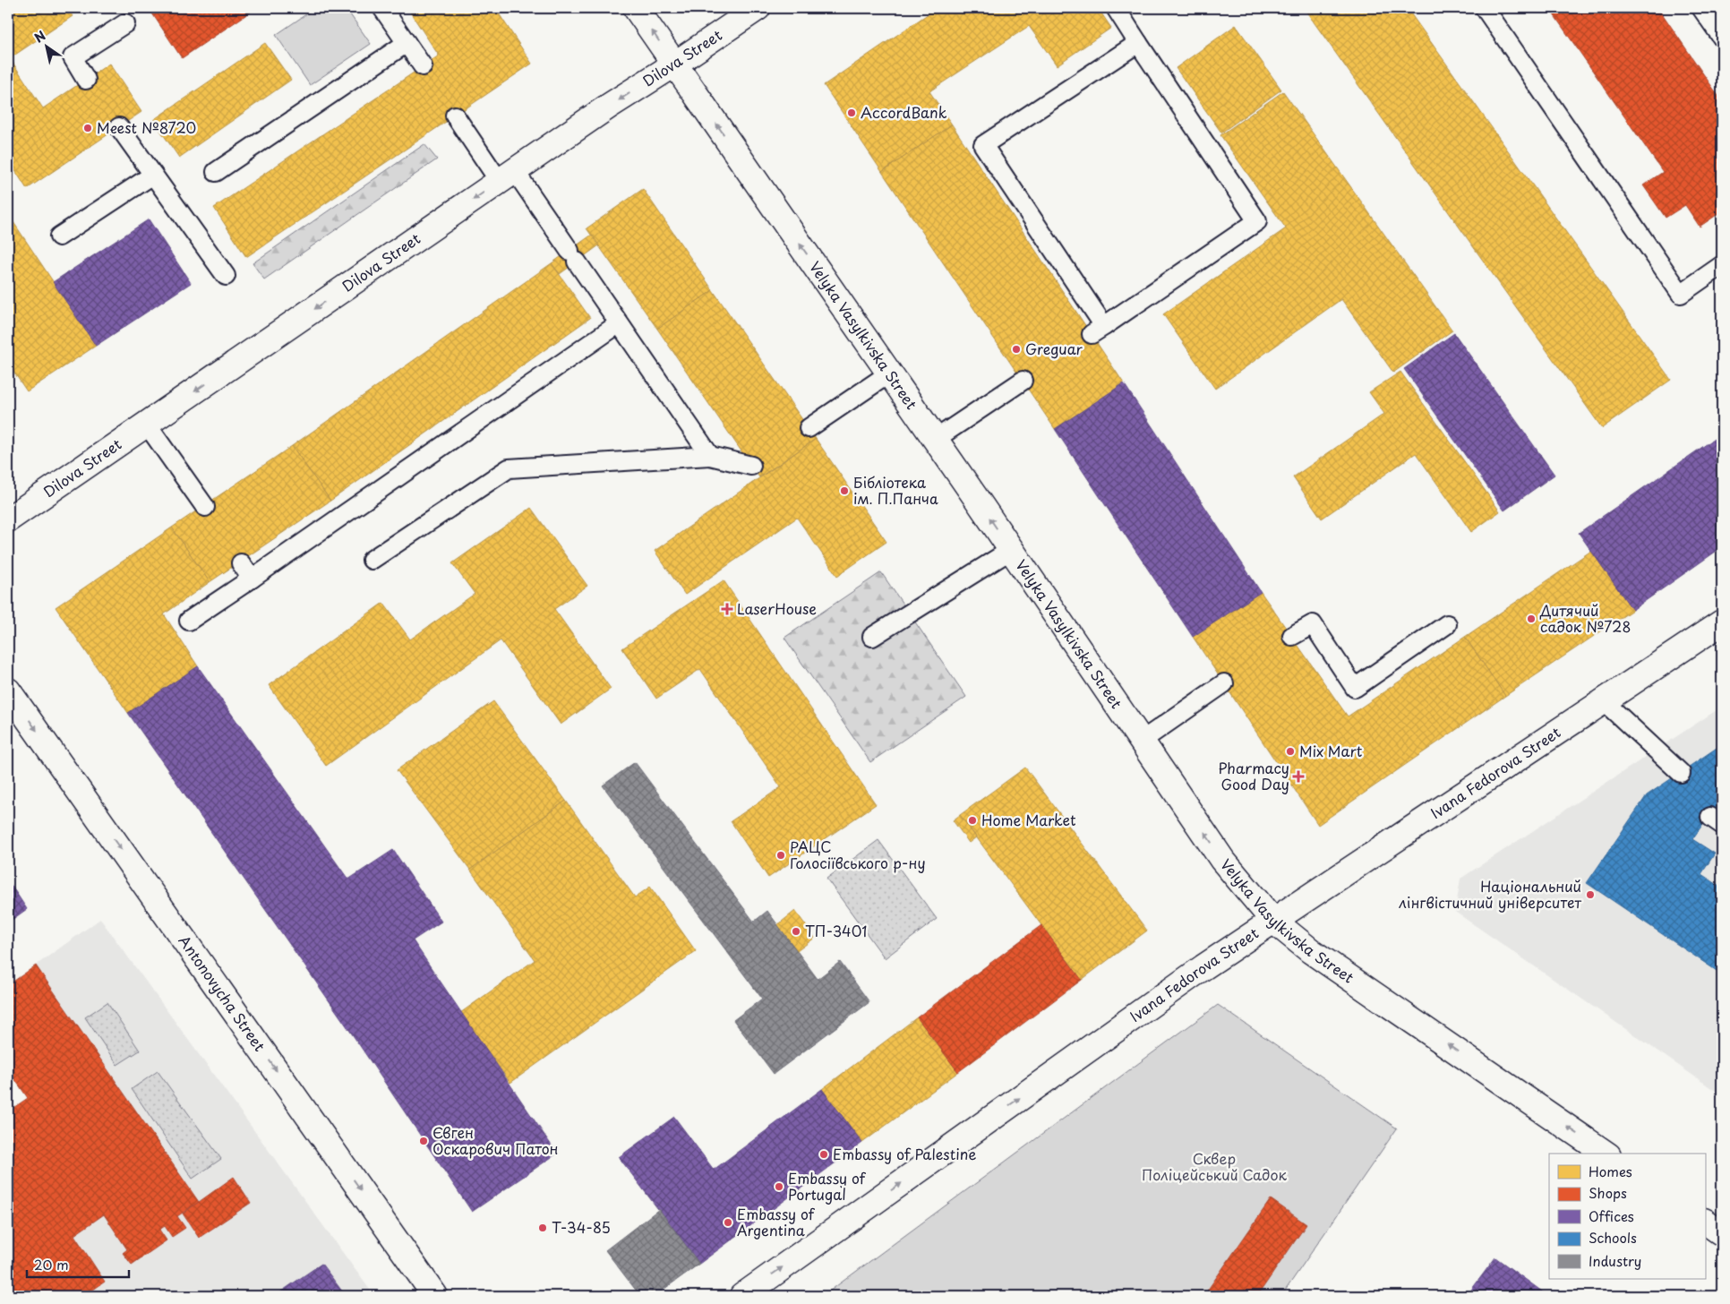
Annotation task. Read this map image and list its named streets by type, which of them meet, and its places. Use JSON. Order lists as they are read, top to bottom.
{
  "streets": {
    "main road": [
      "Dilova Street",
      "Velyka Vasylkivska Street",
      "Ivana Fedorova Street",
      "Antonovycha Street"
    ]
  },
  "crossings": [
    ["Dilova Street", "Velyka Vasylkivska Street"],
    ["Velyka Vasylkivska Street", "Ivana Fedorova Street"]
  ],
  "one_way": [
    "Dilova Street",
    "Velyka Vasylkivska Street",
    "Ivana Fedorova Street",
    "Antonovycha Street"
  ],
  "parks": ["Сквер Поліцейський Садок"],
  "places": {
    "other": [
      "AccordBank",
      "Meest №8720",
      "Greguar",
      "Бібліотека ім. П.Панча",
      "Дитячий садок №728",
      "Mix Mart",
      "Home Market",
      "РАЦС Голосіївського р-ну",
      "Національний лінгвістичний університет",
      "ТП-3401",
      "Євген Оскарович Патон",
      "Embassy of Palestine",
      "Embassy of Portugal",
      "Embassy of Argentina",
      "Т-34-85"
    ],
    "health": ["LaserHouse", "Pharmacy Good Day"]
  },
  "legend": [
    "Homes",
    "Shops",
    "Offices",
    "Schools",
    "Industry"
  ],
  "scale_bar": "20 m",
  "north": "top left"
}
